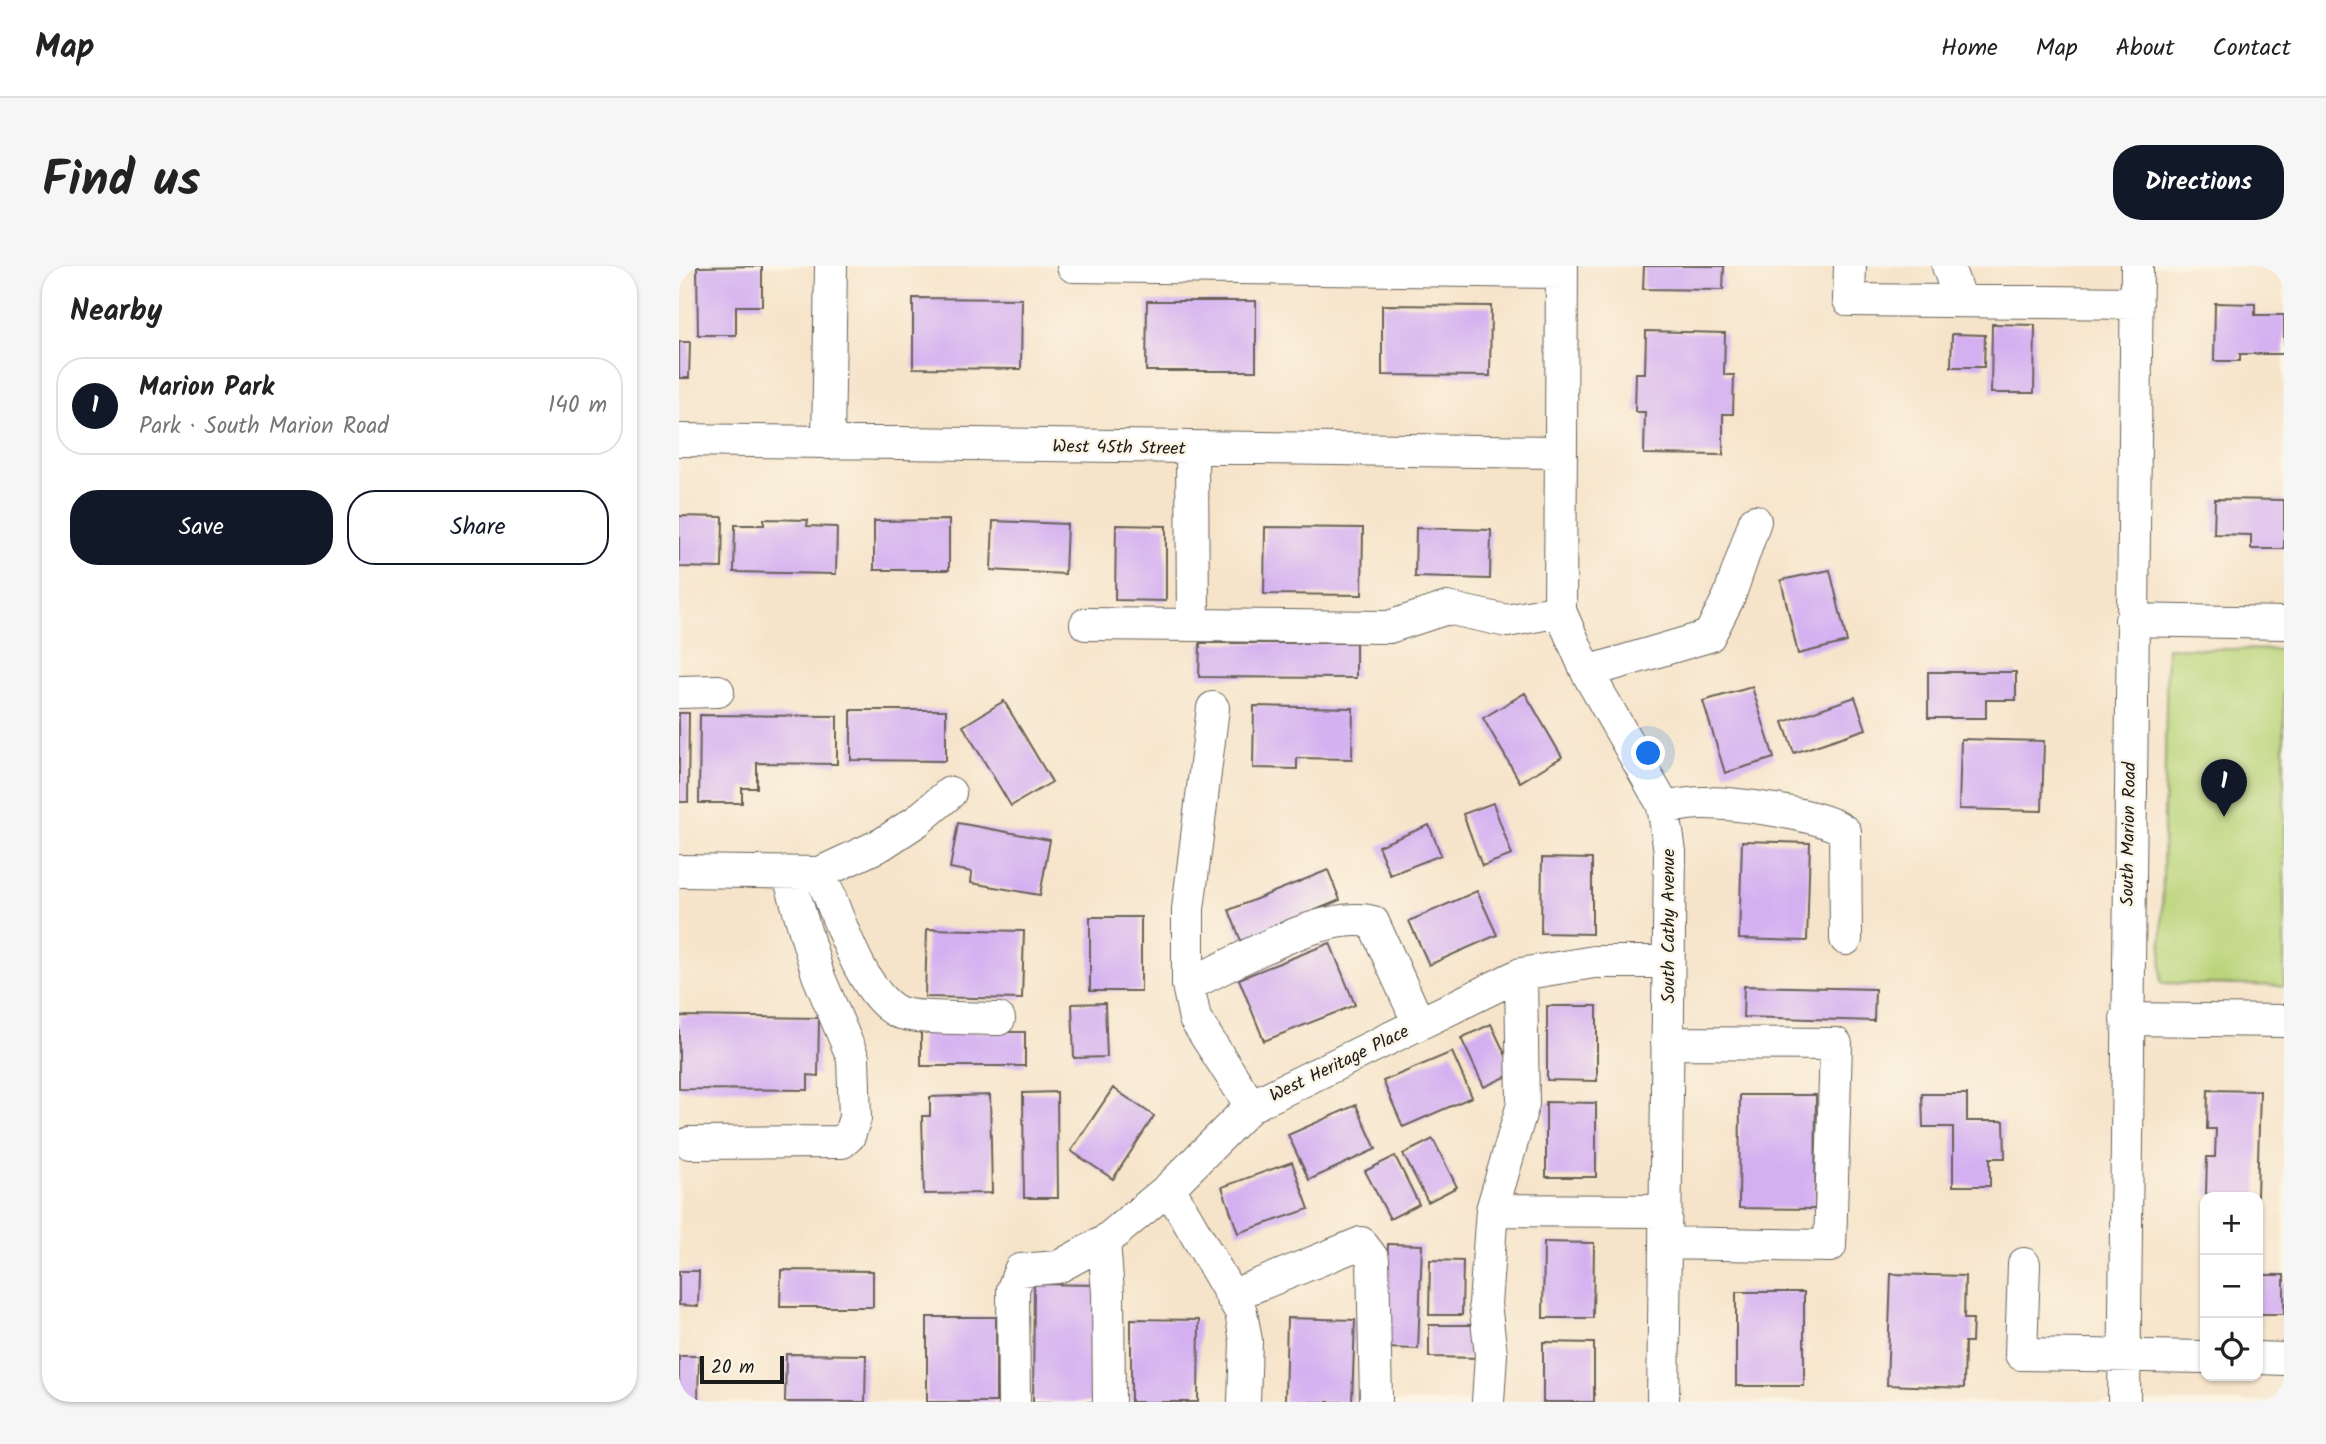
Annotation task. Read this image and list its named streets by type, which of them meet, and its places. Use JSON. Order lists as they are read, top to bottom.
{
  "streets": {
    "street": [
      "West 45th Street",
      "South Marion Road",
      "South Cathy Avenue",
      "West Heritage Place"
    ]
  },
  "crossings": [
    ["West 45th Street", "South Cathy Avenue"],
    ["South Cathy Avenue", "West Heritage Place"]
  ],
  "scale_bar": "20 m",
  "page": {
    "header": "Map",
    "nav": [
      "Home",
      "Map",
      "About",
      "Contact"
    ],
    "title": "Find us",
    "buttons": [
      "Directions",
      ["Save", "Share"]
    ],
    "heading": "Nearby",
    "list": [
      {
        "mark": "1",
        "name": "Marion Park",
        "note": "Park · South Marion Road",
        "value": "140 m"
      }
    ],
    "pins": "1",
    "map_buttons": ["+", "−"],
    "scale": "20 m"
  }
}
